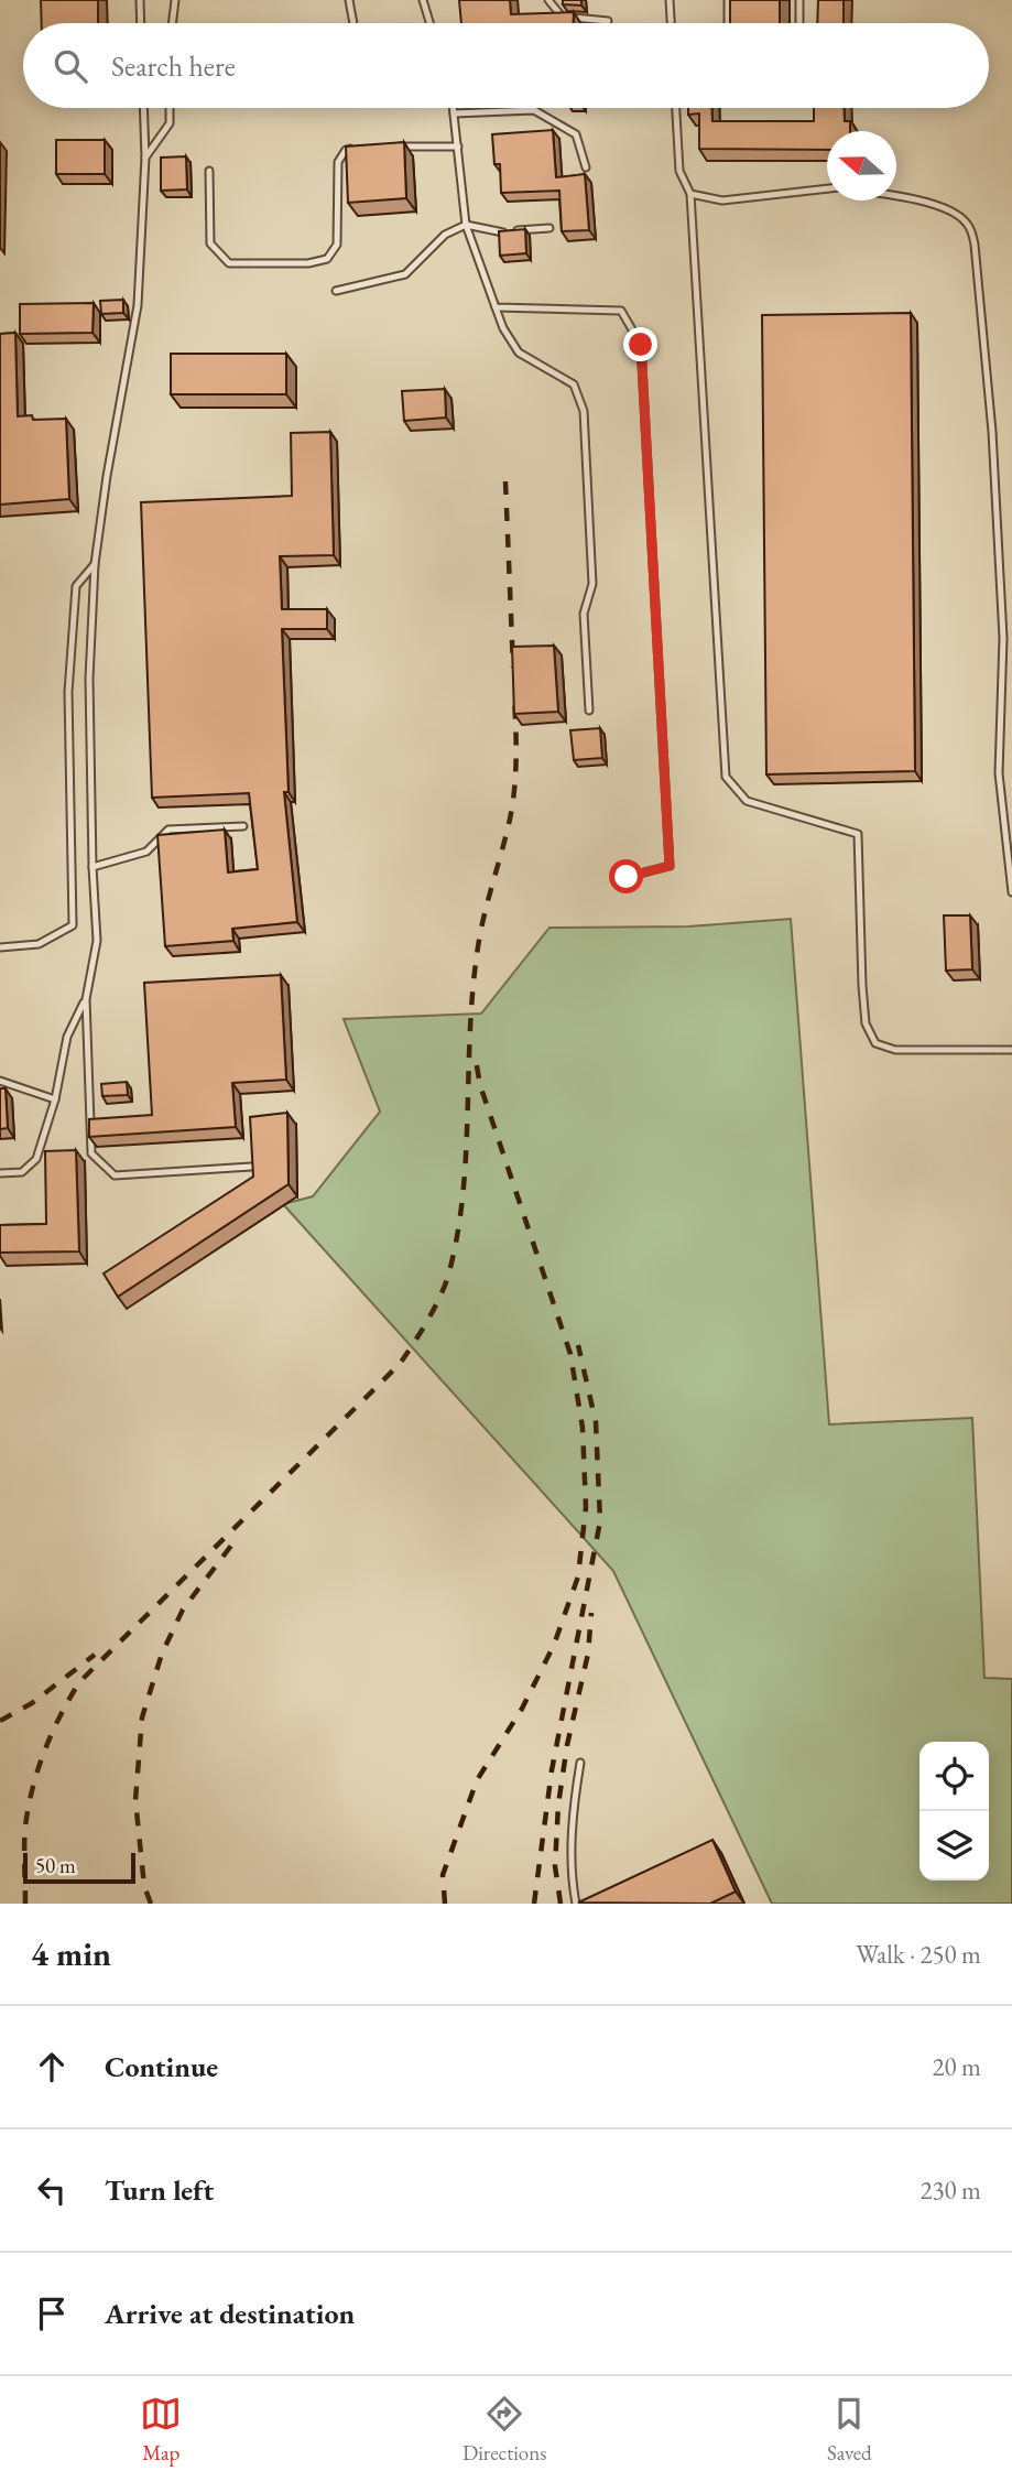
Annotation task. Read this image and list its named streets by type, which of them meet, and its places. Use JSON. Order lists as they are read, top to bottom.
{
  "scale_bar": "50 m",
  "north": "left",
  "page": {
    "search": "Search here",
    "scale": "50 m",
    "heading": ["4 min", "Walk · 250 m"],
    "list": [
      ["Continue", "20 m"],
      ["Turn left", "230 m"],
      "Arrive at destination"
    ],
    "nav": ["Map", "Directions", "Saved"]
  }
}
